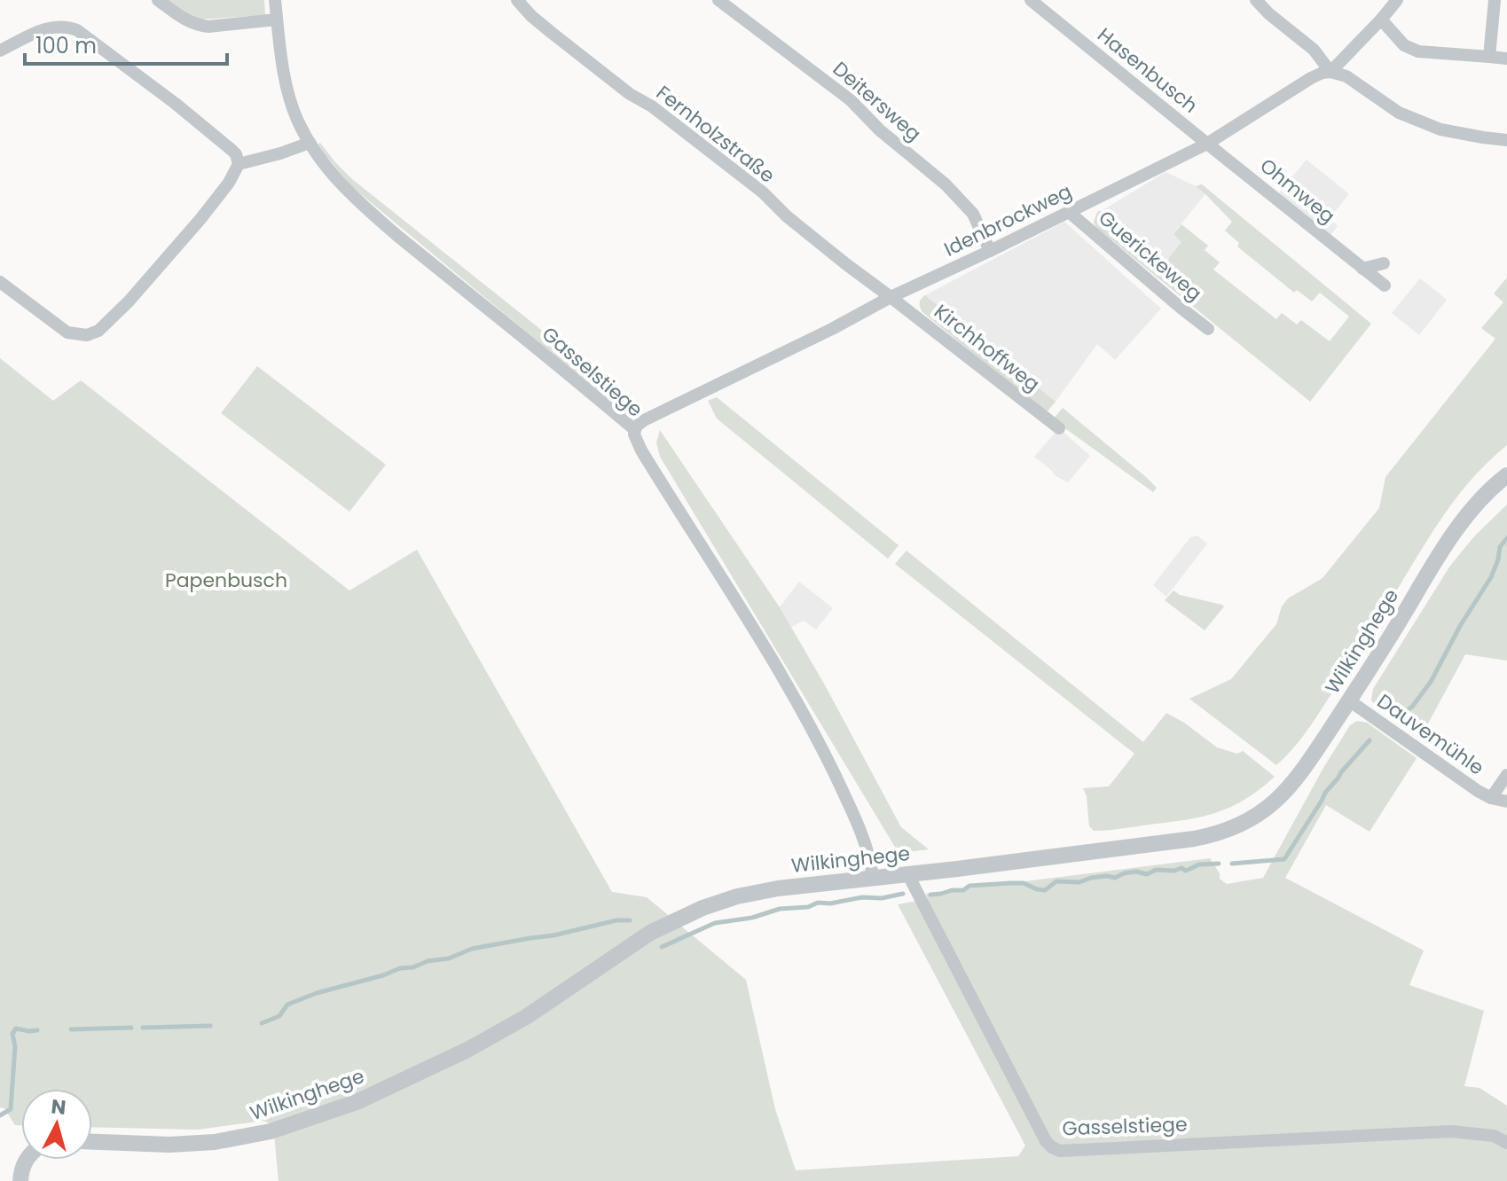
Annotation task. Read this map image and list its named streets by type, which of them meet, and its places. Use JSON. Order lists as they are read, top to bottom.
{
  "streets": {
    "street": [
      "Hasenbusch",
      "Deitersweg",
      "Fernholzstraße",
      "Ohmweg",
      "Idenbrockweg",
      "Guerickeweg",
      "Kirchhoffweg",
      "Gasselstiege",
      "Wilkinghege",
      "Dauvemühle"
    ]
  },
  "crossings": [
    ["Hasenbusch", "Ohmweg"],
    ["Hasenbusch", "Idenbrockweg"],
    ["Deitersweg", "Idenbrockweg"],
    ["Fernholzstraße", "Idenbrockweg"],
    ["Fernholzstraße", "Kirchhoffweg"],
    ["Ohmweg", "Idenbrockweg"],
    ["Idenbrockweg", "Guerickeweg"],
    ["Idenbrockweg", "Kirchhoffweg"],
    ["Idenbrockweg", "Gasselstiege"],
    ["Gasselstiege", "Wilkinghege"],
    ["Wilkinghege", "Dauvemühle"]
  ],
  "parks": ["Papenbusch"],
  "scale_bar": "100 m",
  "north": "top"
}
